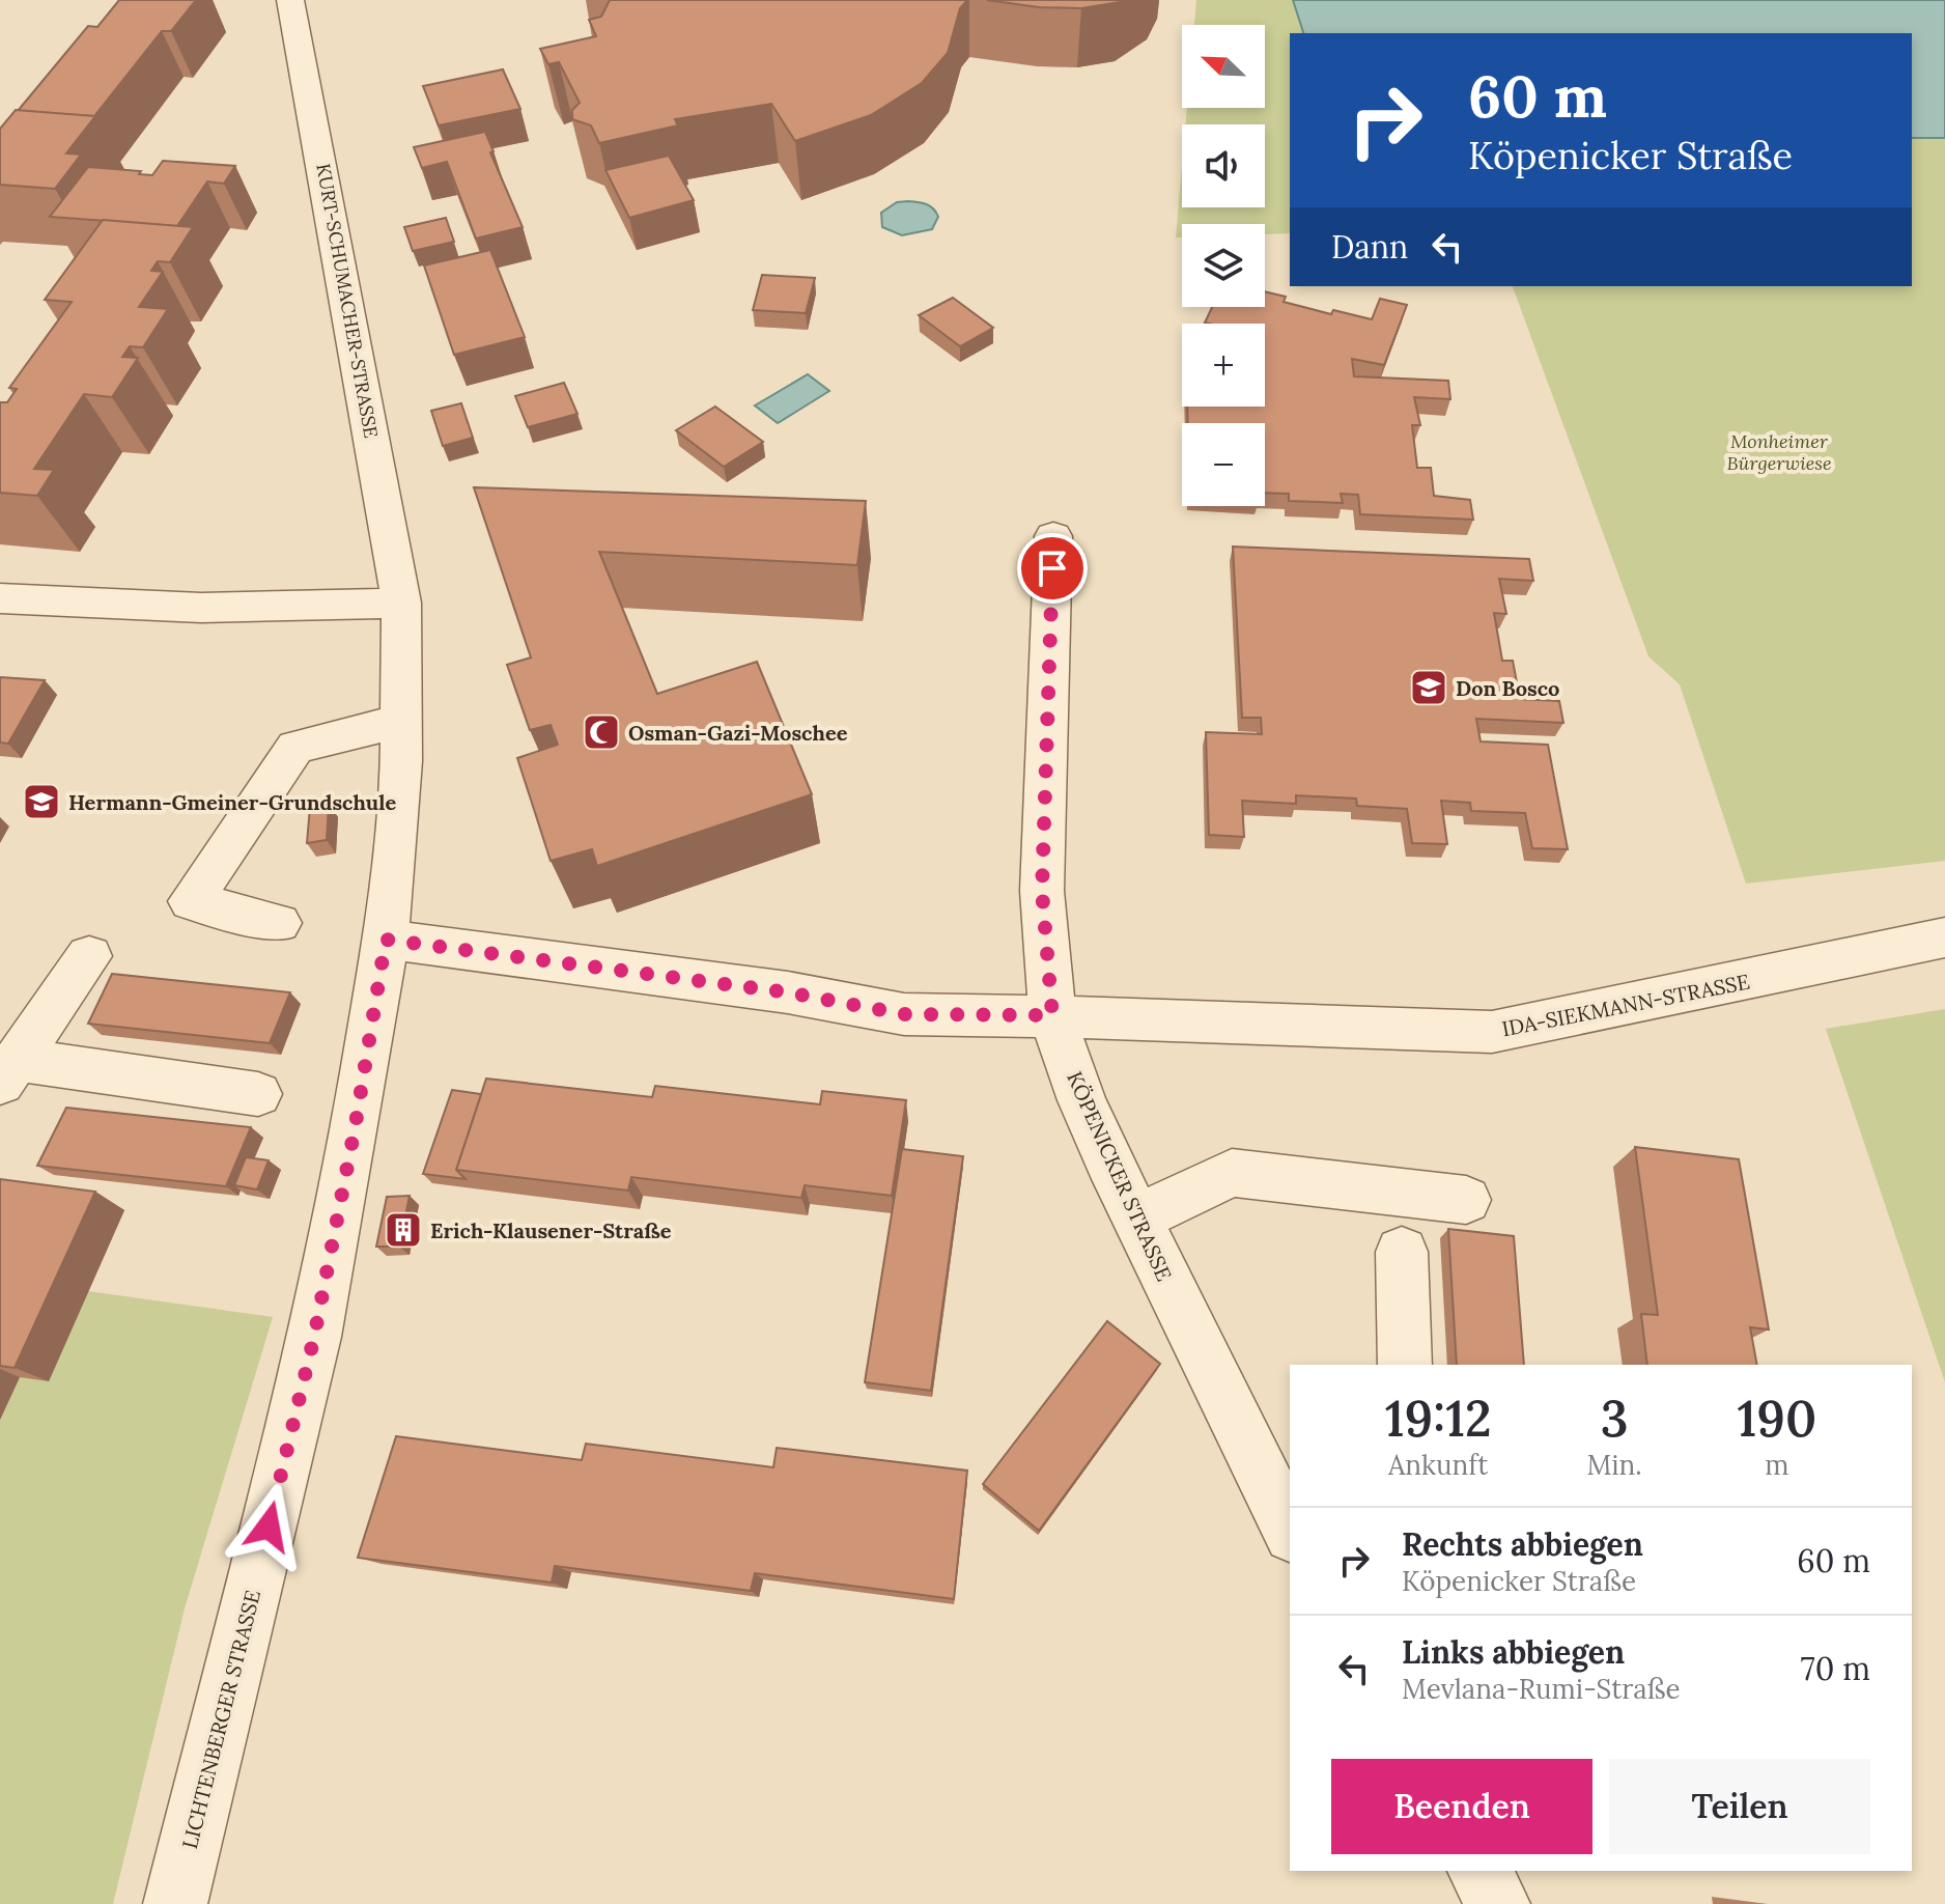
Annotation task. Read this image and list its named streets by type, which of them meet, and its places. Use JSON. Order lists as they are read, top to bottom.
{
  "streets": {
    "street": [
      "KURT-SCHUMACHER-STRASSE",
      "IDA-SIEKMANN-STRASSE",
      "KÖPENICKER STRASSE",
      "LICHTENBERGER STRASSE"
    ]
  },
  "crossings": [
    ["KURT-SCHUMACHER-STRASSE", "LICHTENBERGER STRASSE"],
    ["IDA-SIEKMANN-STRASSE", "KÖPENICKER STRASSE"]
  ],
  "parks": ["Monheimer Bürgerwiese"],
  "places": {
    "school or university": ["Don Bosco", "Hermann-Gmeiner-Grundschule"],
    "mosque": ["Osman-Gazi-Moschee"],
    "building": ["Erich-Klausener-Straße"]
  },
  "north": "top left",
  "page": {
    "map_buttons": ["+", "−"],
    "turn": ["60 m", "Köpenicker Straße"],
    "then": "Dann",
    "eta": [
      "19:12",
      "Ankunft",
      "3",
      "Min.",
      "190",
      "m"
    ],
    "list": [
      {
        "name": "Rechts abbiegen",
        "note": "Köpenicker Straße",
        "value": "60 m"
      },
      {
        "name": "Links abbiegen",
        "note": "Mevlana-Rumi-Straße",
        "value": "70 m"
      }
    ],
    "buttons": ["Beenden", "Teilen"]
  }
}
